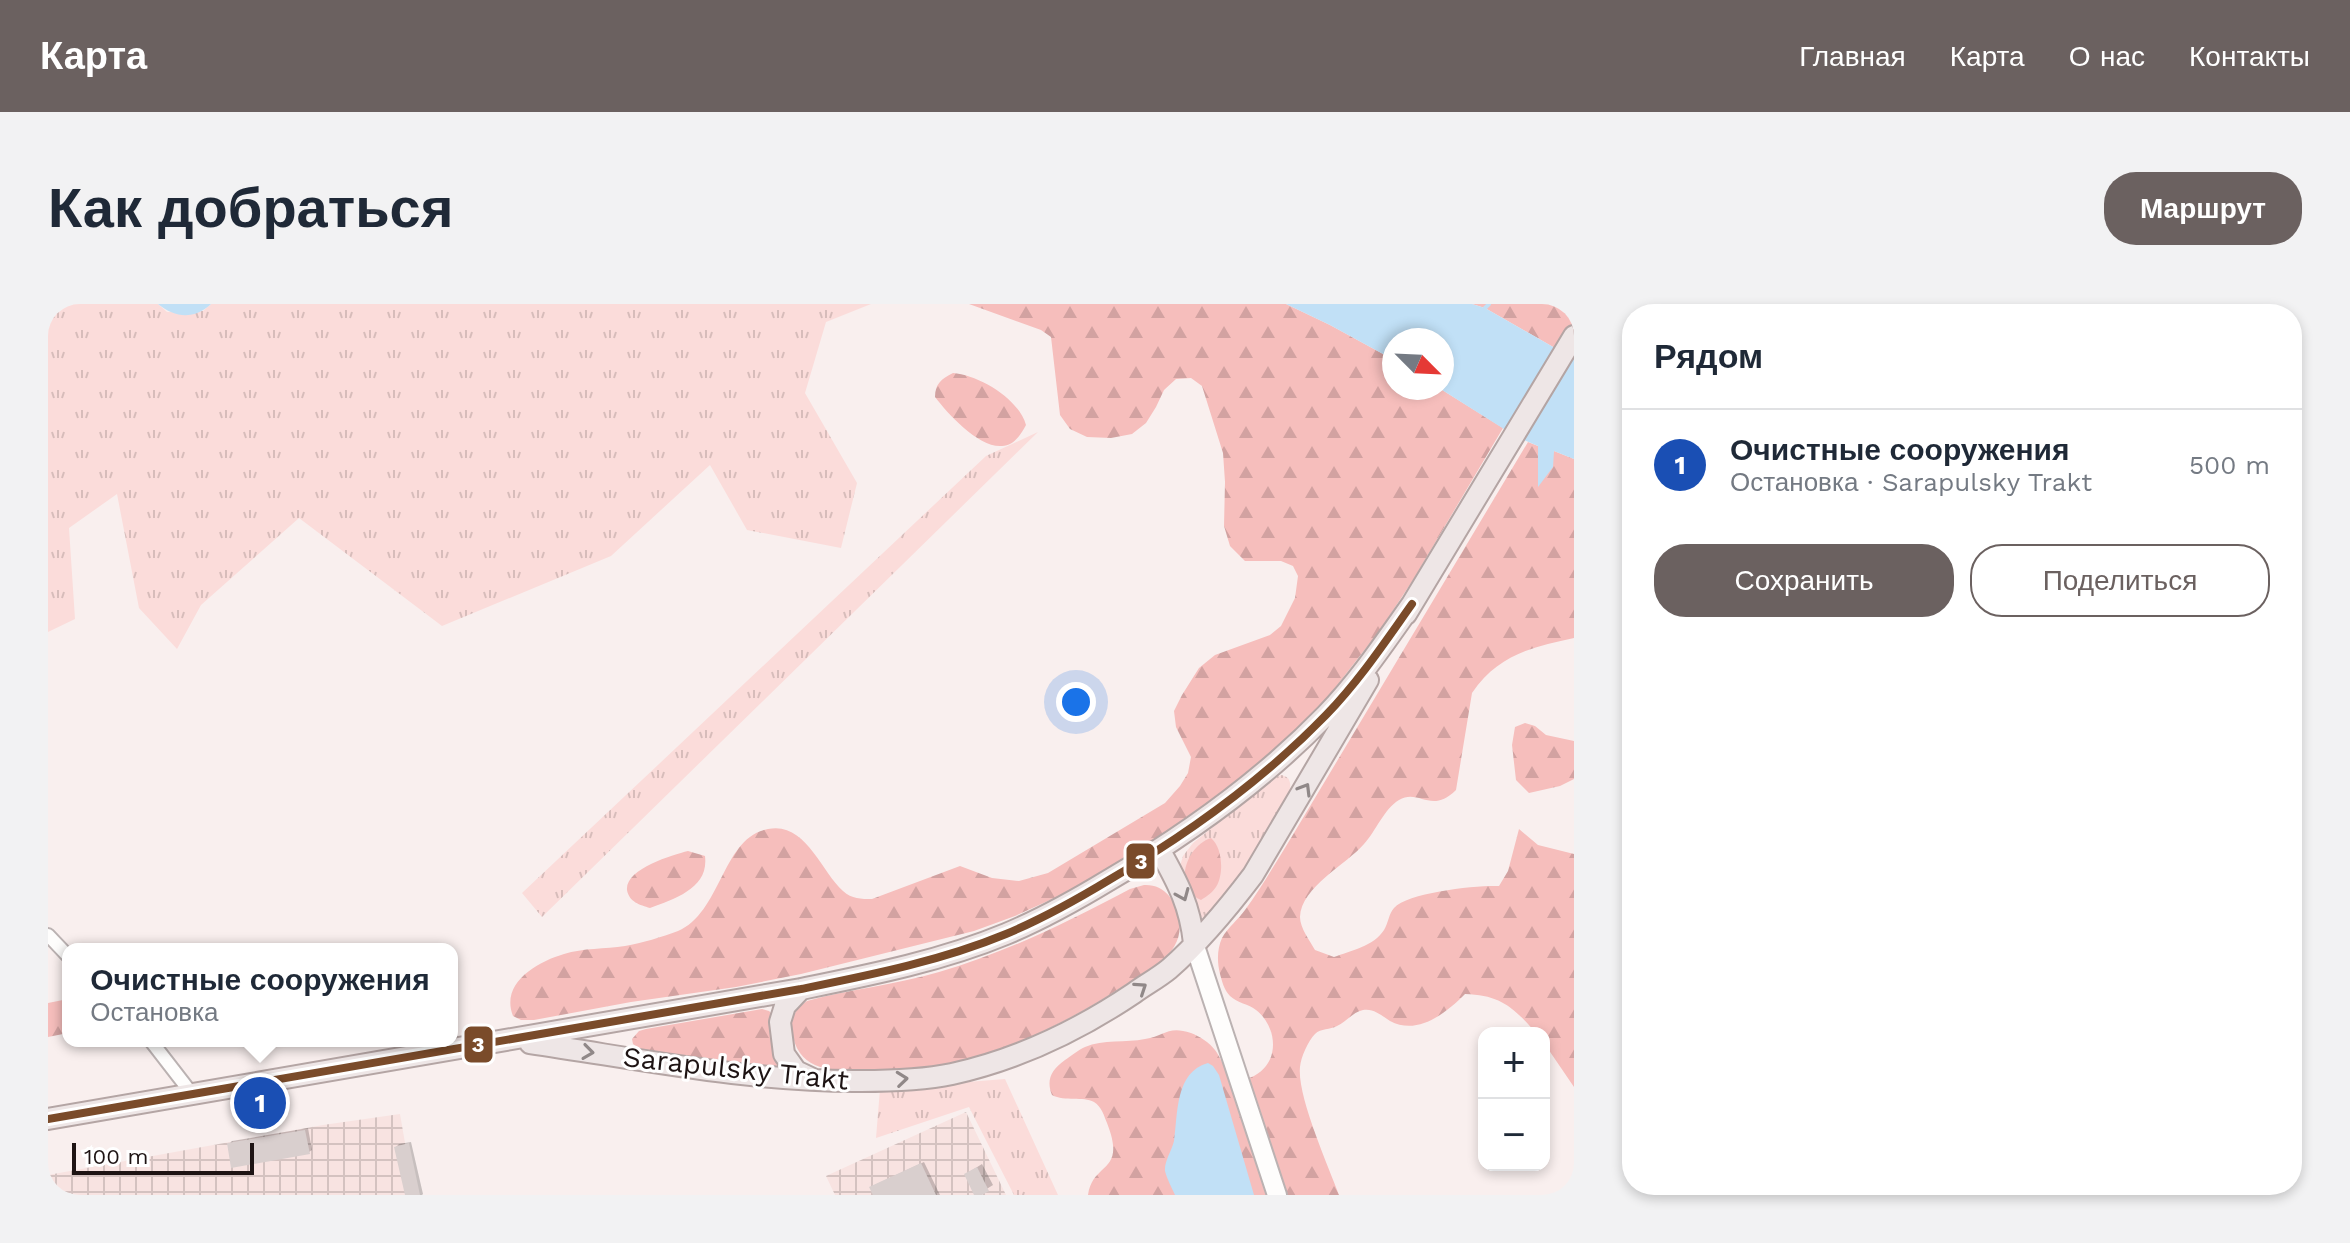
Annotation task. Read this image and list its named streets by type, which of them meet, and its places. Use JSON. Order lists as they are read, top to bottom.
{
  "streets": {
    "main road": ["Sarapulsky Trakt"]
  },
  "lines": ["transit line 3"],
  "scale_bar": "100 m",
  "north": "bottom right",
  "page": {
    "header": "Карта",
    "nav": [
      "Главная",
      "Карта",
      "О нас",
      "Контакты"
    ],
    "buttons": [
      "Маршрут",
      ["Сохранить", "Поделиться"]
    ],
    "title": "Как добраться",
    "heading": "Рядом",
    "list": [
      {
        "mark": "1",
        "name": "Очистные сооружения",
        "note": "Остановка · Sarapulsky Trakt",
        "value": "500 m"
      }
    ],
    "popup": ["Очистные сооружения", "Остановка"],
    "map_buttons": ["+", "−"],
    "pins": "1",
    "scale": "100 m"
  }
}
